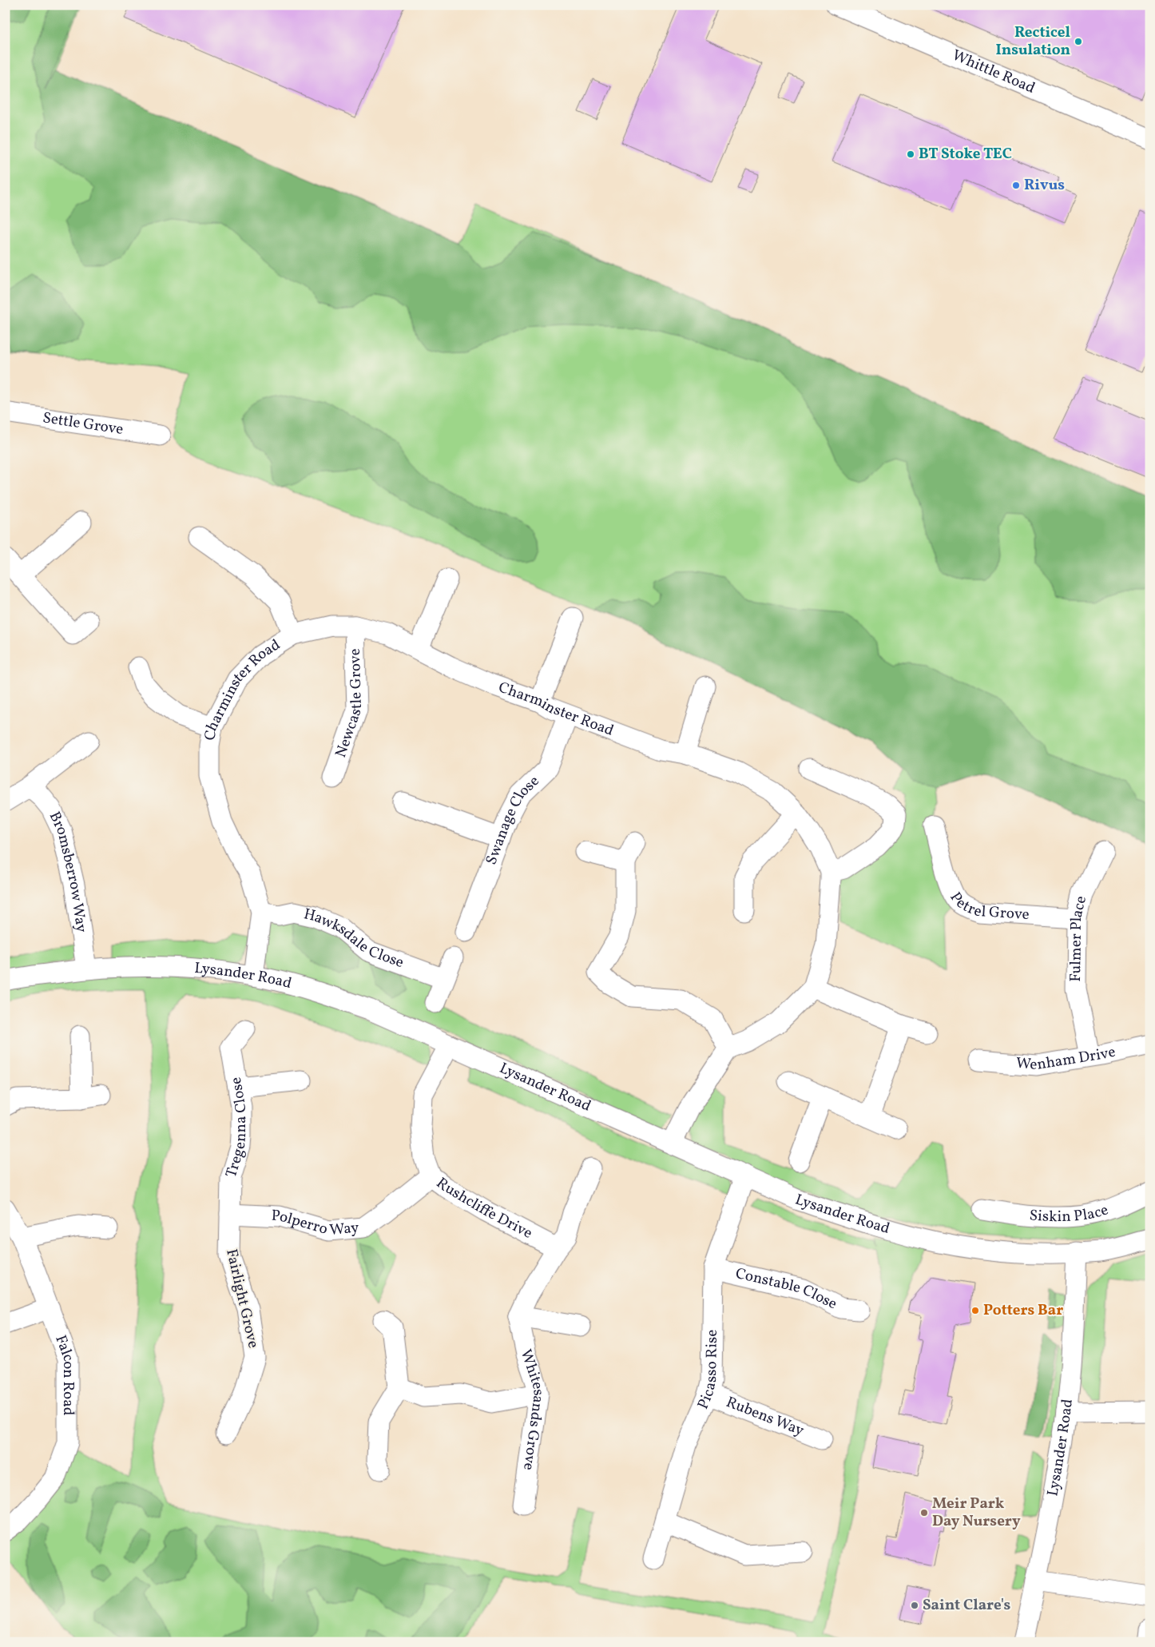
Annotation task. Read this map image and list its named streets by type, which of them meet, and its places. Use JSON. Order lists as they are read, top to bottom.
{
  "streets": {
    "street": [
      "Whittle Road",
      "Settle Grove",
      "Charminster Road",
      "Newcastle Grove",
      "Swanage Close",
      "Bromsberrow Way",
      "Petrel Grove",
      "Hawksdale Close",
      "Fulmer Place",
      "Lysander Road",
      "Wenham Drive",
      "Tregenna Close",
      "Rushcliffe Drive",
      "Siskin Place",
      "Polperro Way",
      "Constable Close",
      "Fairlight Grove",
      "Picasso Rise",
      "Falcon Road",
      "Whitesands Grove",
      "Rubens Way"
    ]
  },
  "crossings": [
    ["Charminster Road", "Newcastle Grove"],
    ["Charminster Road", "Swanage Close"],
    ["Charminster Road", "Hawksdale Close"],
    ["Charminster Road", "Lysander Road"],
    ["Bromsberrow Way", "Lysander Road"],
    ["Petrel Grove", "Fulmer Place"],
    ["Fulmer Place", "Wenham Drive"],
    ["Lysander Road", "Rushcliffe Drive"],
    ["Lysander Road", "Picasso Rise"],
    ["Tregenna Close", "Polperro Way"],
    ["Tregenna Close", "Fairlight Grove"],
    ["Rushcliffe Drive", "Polperro Way"],
    ["Polperro Way", "Fairlight Grove"],
    ["Constable Close", "Picasso Rise"],
    ["Picasso Rise", "Rubens Way"]
  ],
  "places": [
    "Recticel Insulation",
    "BT Stoke TEC",
    "Rivus",
    "Potters Bar",
    "Meir Park Day Nursery",
    "Saint Clare's"
  ]
}
